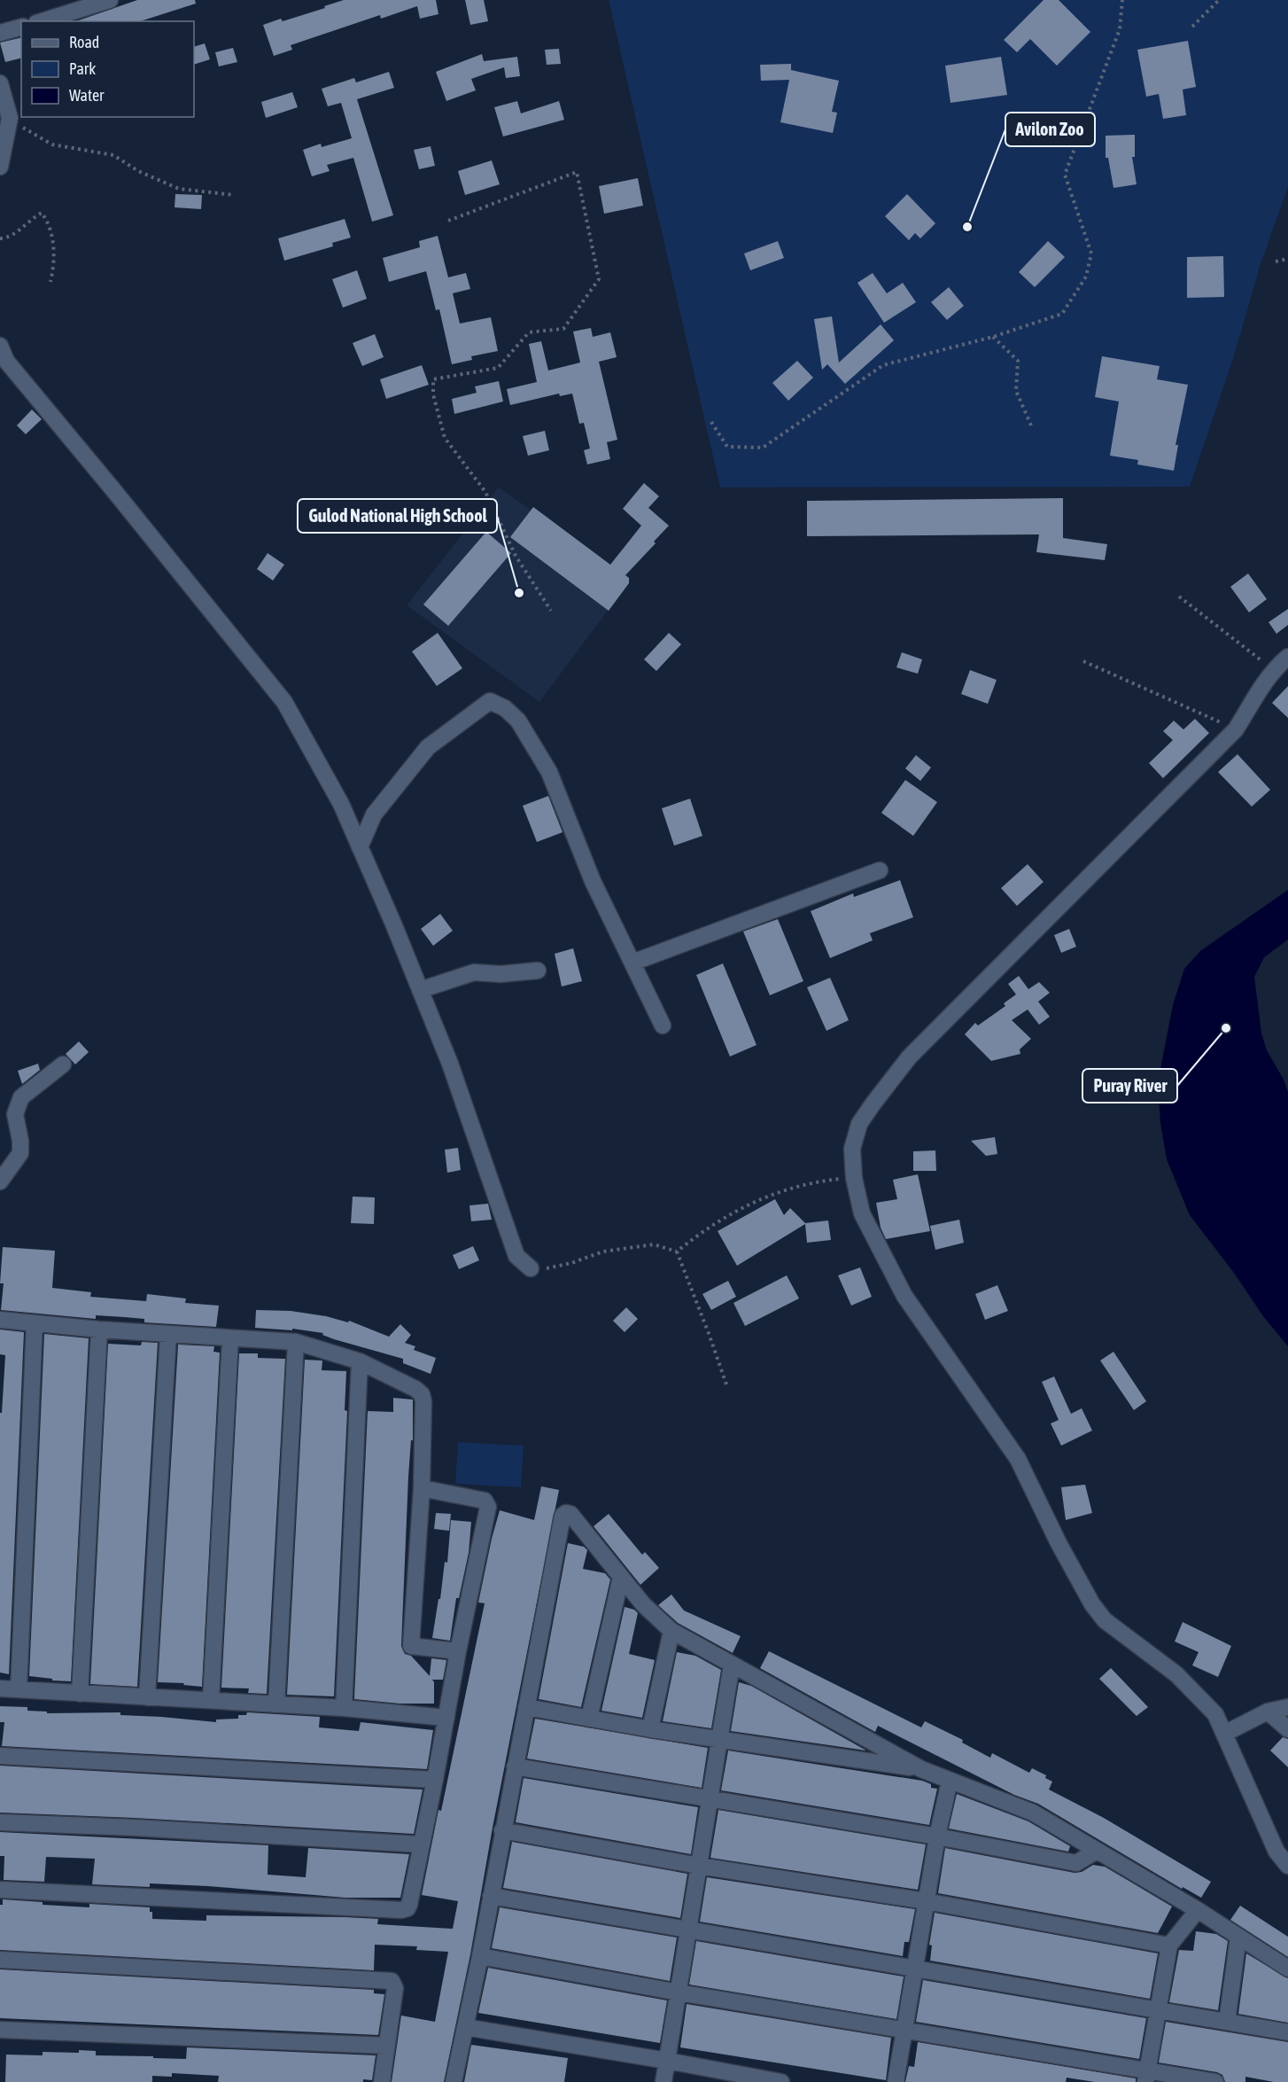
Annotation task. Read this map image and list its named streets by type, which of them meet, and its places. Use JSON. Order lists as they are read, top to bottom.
{
  "places": ["Avilon Zoo", "Gulod National High School", "Puray River"],
  "legend": ["Road", "Park", "Water"]
}
